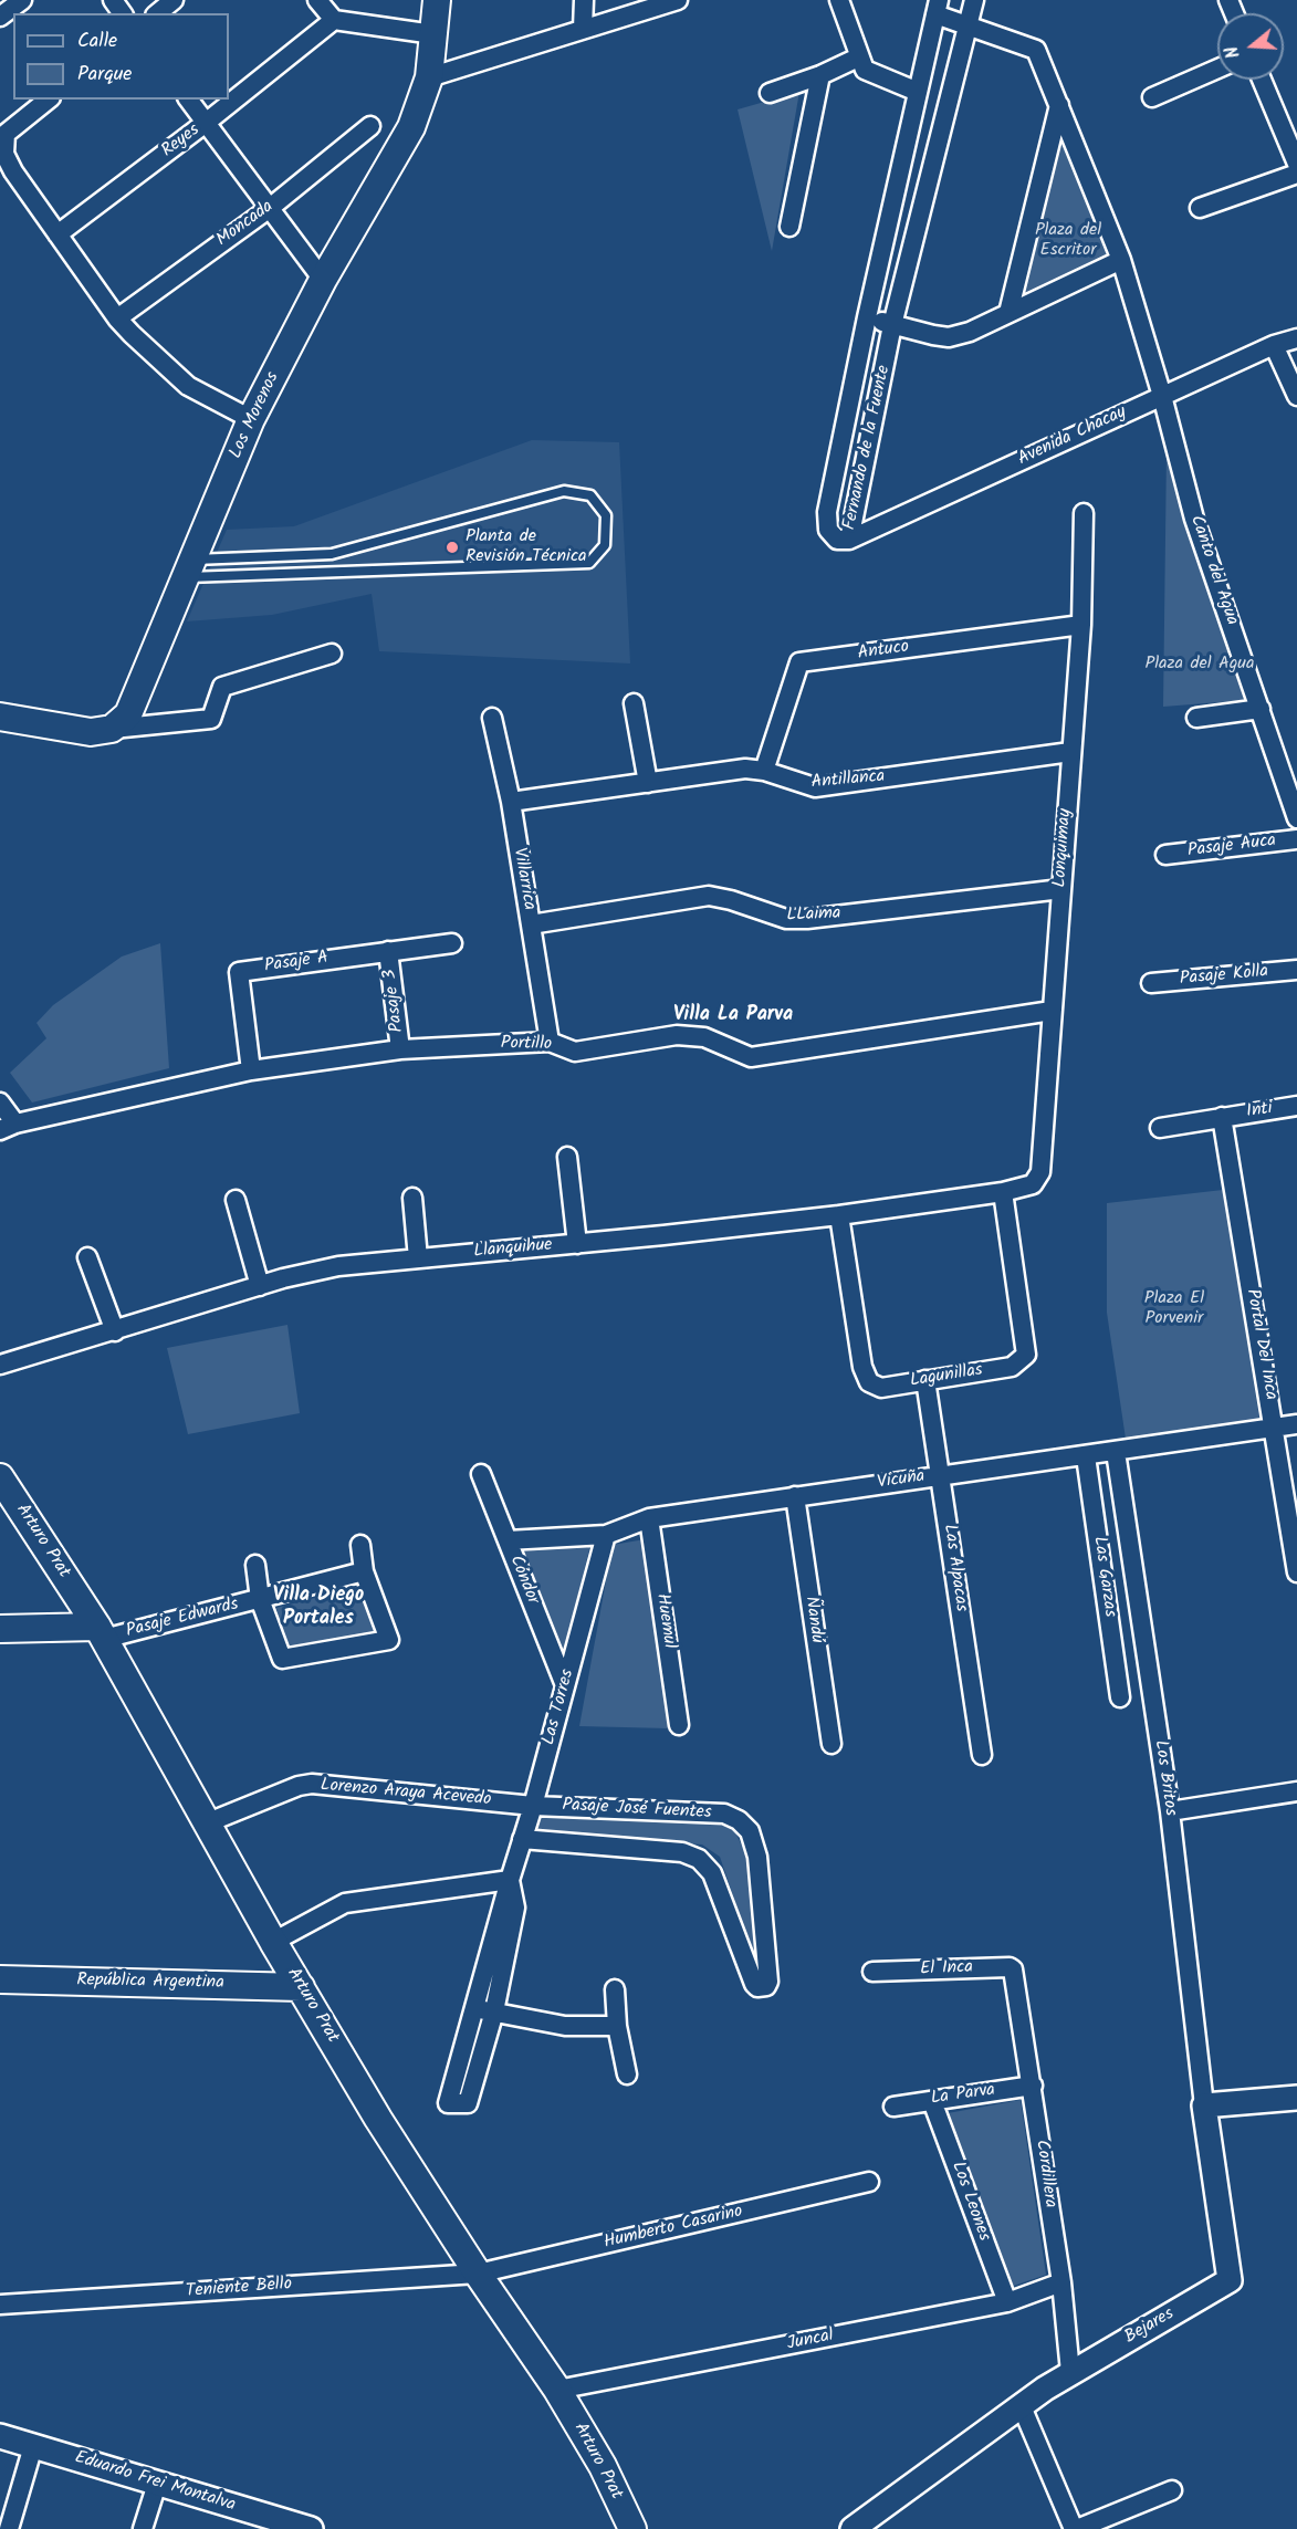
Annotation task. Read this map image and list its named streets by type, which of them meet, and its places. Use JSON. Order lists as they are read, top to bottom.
{
  "streets": {
    "main road": ["Los Morenos", "Arturo Prat", "República Argentina"],
    "street": [
      "Reyes",
      "Moncada",
      "Avenida Chacay",
      "Fernando de la Fuente",
      "Canto del Agua",
      "Antuco",
      "Antillanca",
      "Pasaje Auca",
      "Lonquimay",
      "Villarrica",
      "LLaima",
      "Pasaje A",
      "Pasaje Kolla",
      "Pasaje 3",
      "Portillo",
      "Inti",
      "Llanquihue",
      "Portal Del Inca",
      "Lagunillas",
      "Vicuña",
      "Las Alpacas",
      "Las Garzas",
      "Cóndor",
      "Pasaje Edwards",
      "Ñandú",
      "Huemul",
      "Las Torres",
      "Los Britos",
      "Lorenzo Araya Acevedo",
      "Pasaje José Fuentes",
      "El Inca",
      "La Parva",
      "Cordillera",
      "Los Leones",
      "Humberto Casarino",
      "Teniente Bello",
      "Bejares",
      "Juncal",
      "Eduardo Frei Montalva"
    ]
  },
  "crossings": [
    ["Avenida Chacay", "Fernando de la Fuente"],
    ["Avenida Chacay", "Canto del Agua"],
    ["Fernando de la Fuente", "Canto del Agua"],
    ["Antuco", "Antillanca"],
    ["Antuco", "Lonquimay"],
    ["Antillanca", "Lonquimay"],
    ["Antillanca", "Villarrica"],
    ["Lonquimay", "LLaima"],
    ["Lonquimay", "Portillo"],
    ["Lonquimay", "Llanquihue"],
    ["Villarrica", "LLaima"],
    ["Villarrica", "Portillo"],
    ["Pasaje A", "Pasaje 3"],
    ["Pasaje A", "Portillo"],
    ["Pasaje 3", "Portillo"],
    ["Inti", "Portal Del Inca"],
    ["Llanquihue", "Lagunillas"],
    ["Portal Del Inca", "Vicuña"],
    ["Lagunillas", "Las Alpacas"],
    ["Vicuña", "Las Alpacas"],
    ["Vicuña", "Las Garzas"],
    ["Vicuña", "Cóndor"],
    ["Vicuña", "Ñandú"],
    ["Vicuña", "Huemul"],
    ["Vicuña", "Las Torres"],
    ["Vicuña", "Los Britos"],
    ["Arturo Prat", "Pasaje Edwards"],
    ["Arturo Prat", "Lorenzo Araya Acevedo"],
    ["Arturo Prat", "República Argentina"],
    ["Arturo Prat", "Humberto Casarino"],
    ["Arturo Prat", "Teniente Bello"],
    ["Arturo Prat", "Juncal"],
    ["Cóndor", "Las Torres"],
    ["Las Torres", "Lorenzo Araya Acevedo"],
    ["Las Torres", "Pasaje José Fuentes"],
    ["Los Britos", "Bejares"],
    ["Lorenzo Araya Acevedo", "Pasaje José Fuentes"],
    ["El Inca", "Cordillera"],
    ["La Parva", "Cordillera"],
    ["La Parva", "Los Leones"],
    ["Cordillera", "Bejares"],
    ["Cordillera", "Juncal"],
    ["Los Leones", "Juncal"],
    ["Humberto Casarino", "Teniente Bello"]
  ],
  "districts": ["Villa La Parva", "Villa Diego Portales"],
  "parks": ["Plaza del Escritor", "Plaza del Agua", "Plaza El Porvenir"],
  "places": ["Planta de Revisión Técnica"],
  "legend": ["Calle", "Parque"],
  "north": "left"
}
